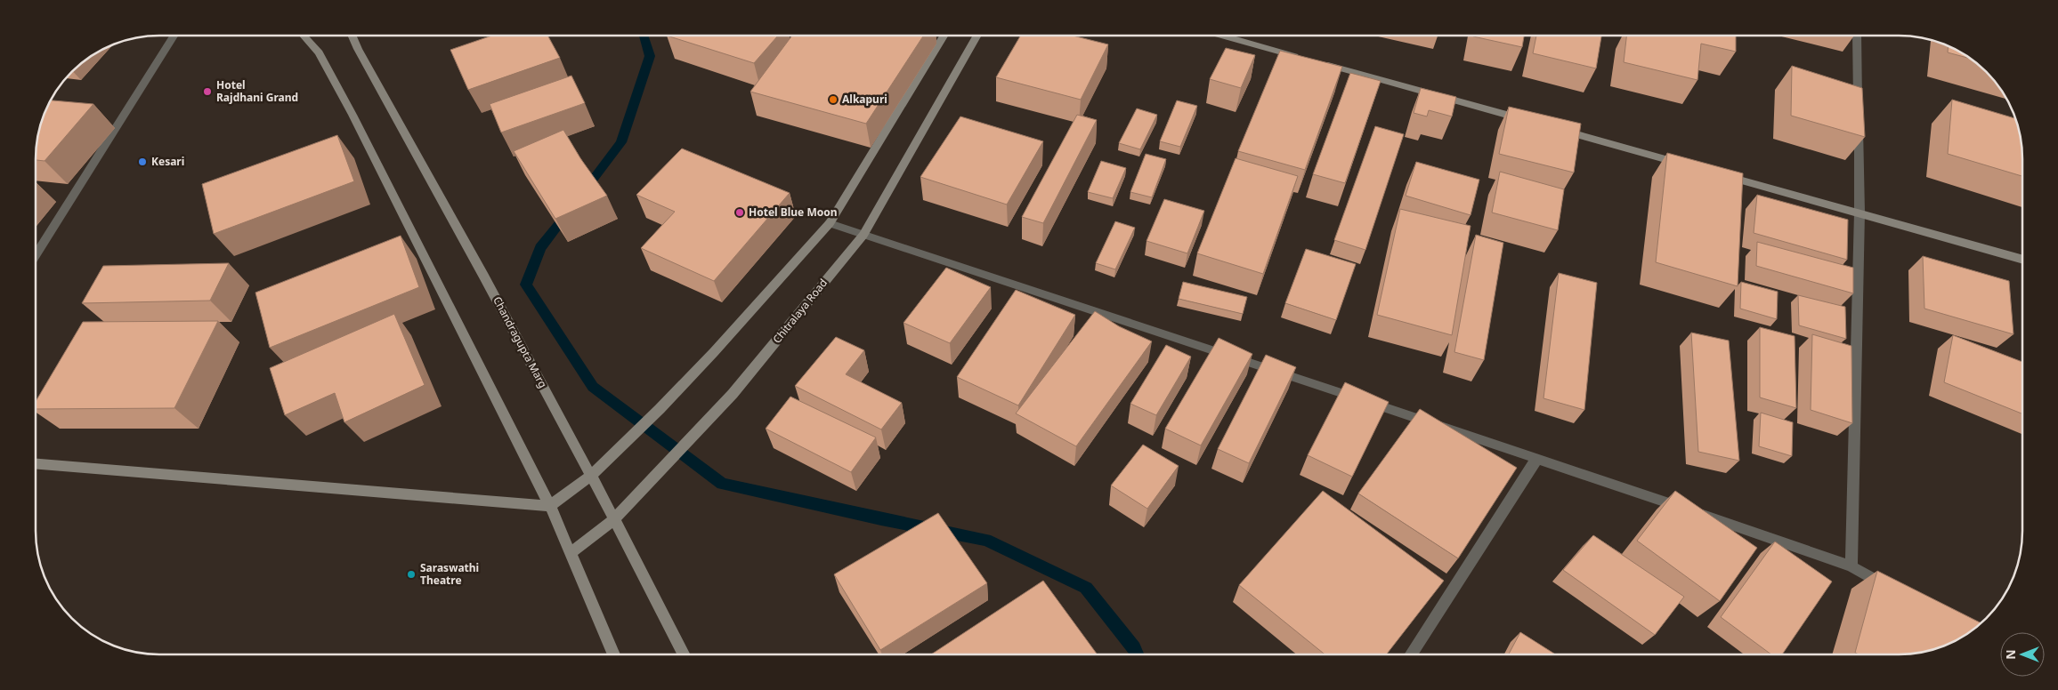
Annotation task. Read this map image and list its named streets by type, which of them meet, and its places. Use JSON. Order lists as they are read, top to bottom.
{
  "streets": {
    "street": ["Chitralaya Road", "Chandragupta Marg"]
  },
  "crossings": [
    ["Chitralaya Road", "Chandragupta Marg"]
  ],
  "places": [
    "Hotel Rajdhani Grand",
    "Alkapuri",
    "Kesari",
    "Hotel Blue Moon",
    "Saraswathi Theatre"
  ],
  "north": "left"
}
